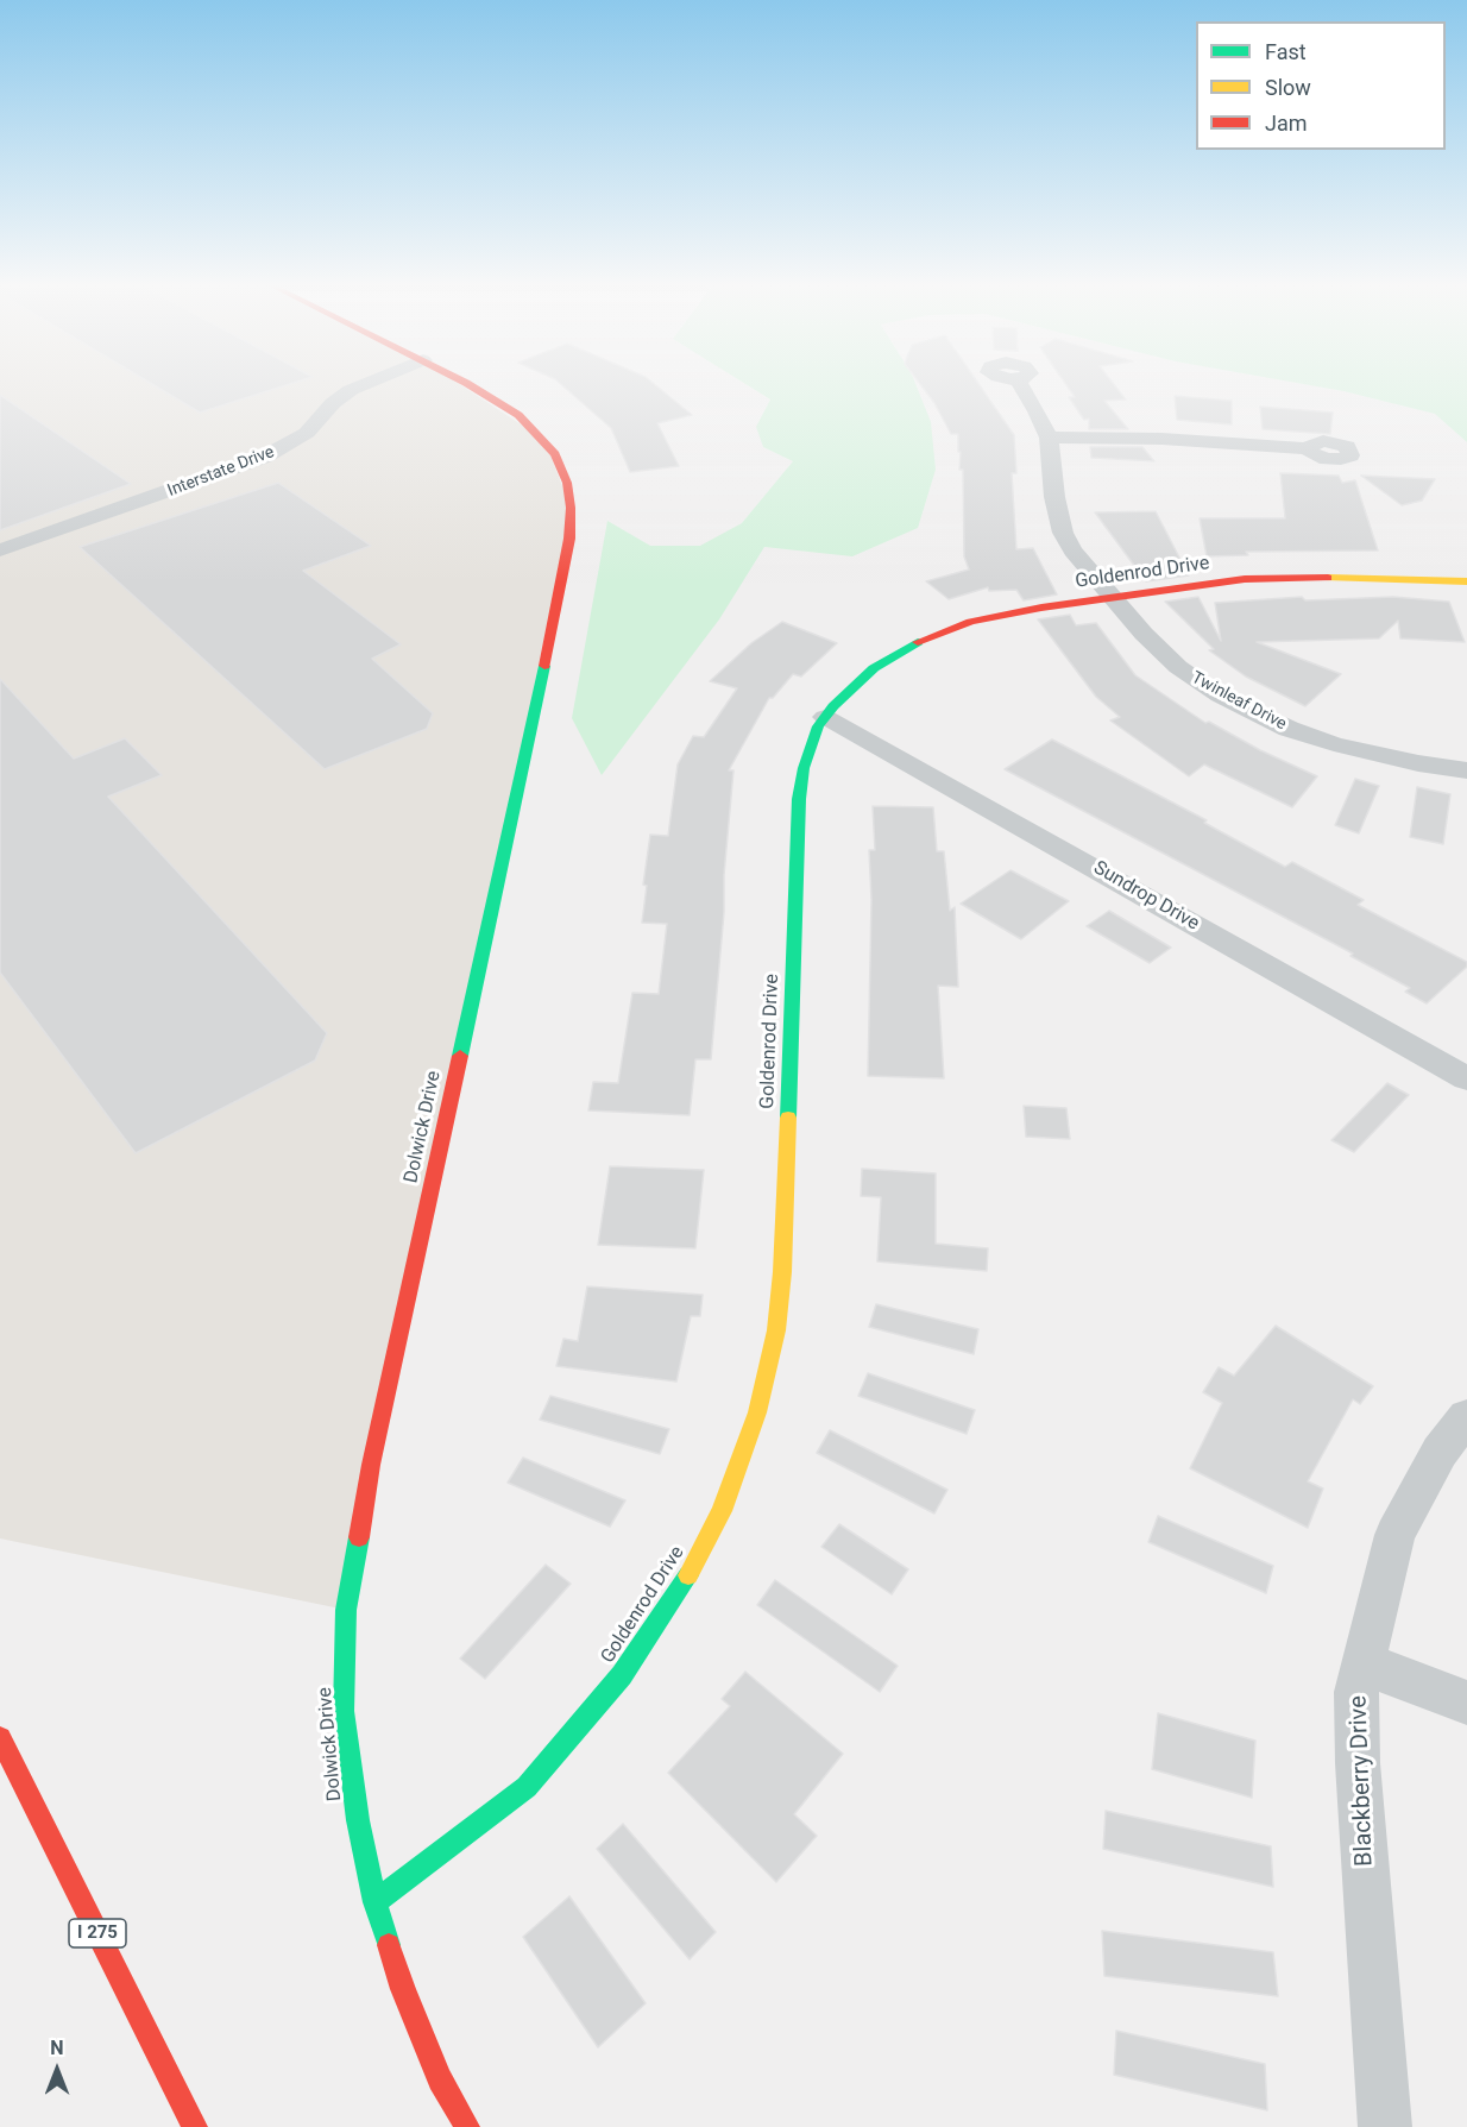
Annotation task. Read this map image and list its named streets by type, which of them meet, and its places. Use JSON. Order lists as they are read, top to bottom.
{
  "streets": {
    "main road": ["Goldenrod Drive", "Dolwick Drive", "I 275"],
    "street": [
      "Interstate Drive",
      "Twinleaf Drive",
      "Sundrop Drive",
      "Blackberry Drive"
    ]
  },
  "crossings": [
    ["Goldenrod Drive", "Twinleaf Drive"],
    ["Goldenrod Drive", "Sundrop Drive"],
    ["Goldenrod Drive", "Dolwick Drive"]
  ],
  "legend": ["Fast", "Slow", "Jam"],
  "north": "top"
}
